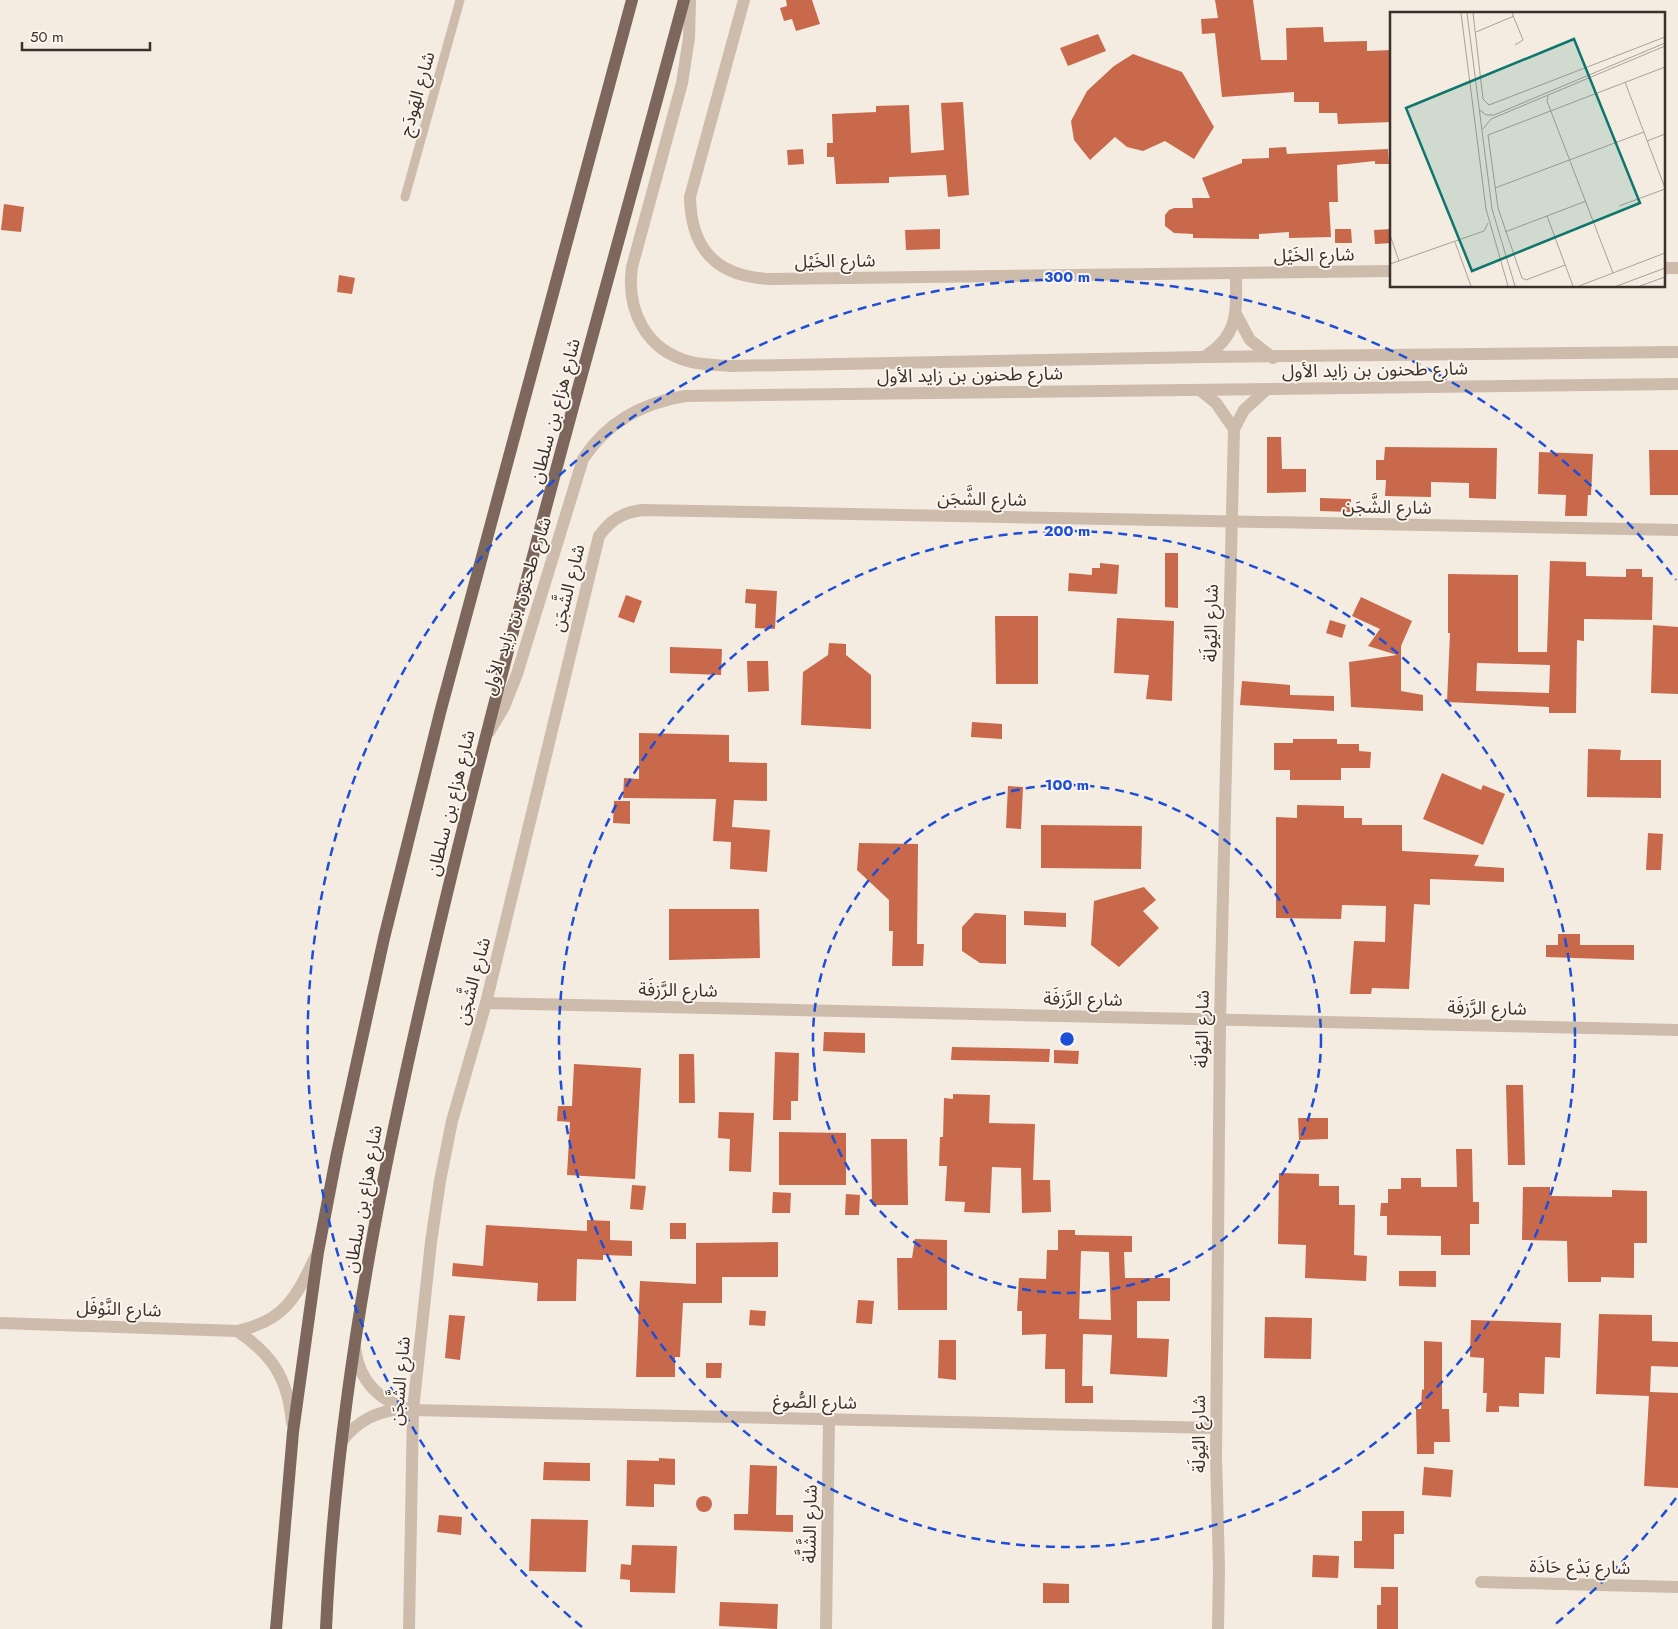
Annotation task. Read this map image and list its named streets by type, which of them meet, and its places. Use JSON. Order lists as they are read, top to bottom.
{
  "streets": {
    "main road": ["شارع هزاع بن سلطان"],
    "street": [
      "شارع الخَيْل",
      "شارع طحنون بن زايد الأول",
      "شارع الشَّجَن",
      "شارع اليُولَة",
      "شارع الرَّزفَة",
      "شارع النَّوْفَل",
      "شارع الصُّوغ",
      "شارع الشَّلَّة",
      "شارع بَدْع حَاذَة"
    ],
    "lane": ["شارع الهَودَج"]
  },
  "crossings": [
    ["شارع طحنون بن زايد الأول", "شارع هزاع بن سلطان"],
    ["شارع هزاع بن سلطان", "شارع النَّوْفَل"],
    ["شارع هزاع بن سلطان", "شارع الصُّوغ"],
    ["شارع الشَّجَن", "شارع اليُولَة"],
    ["شارع الشَّجَن", "شارع الرَّزفَة"],
    ["شارع الشَّجَن", "شارع الصُّوغ"],
    ["شارع اليُولَة", "شارع الرَّزفَة"],
    ["شارع اليُولَة", "شارع الصُّوغ"],
    ["شارع الصُّوغ", "شارع الشَّلَّة"]
  ],
  "scale_bar": "50 m",
  "rings": ["300 m", "200 m", "100 m"]
}
